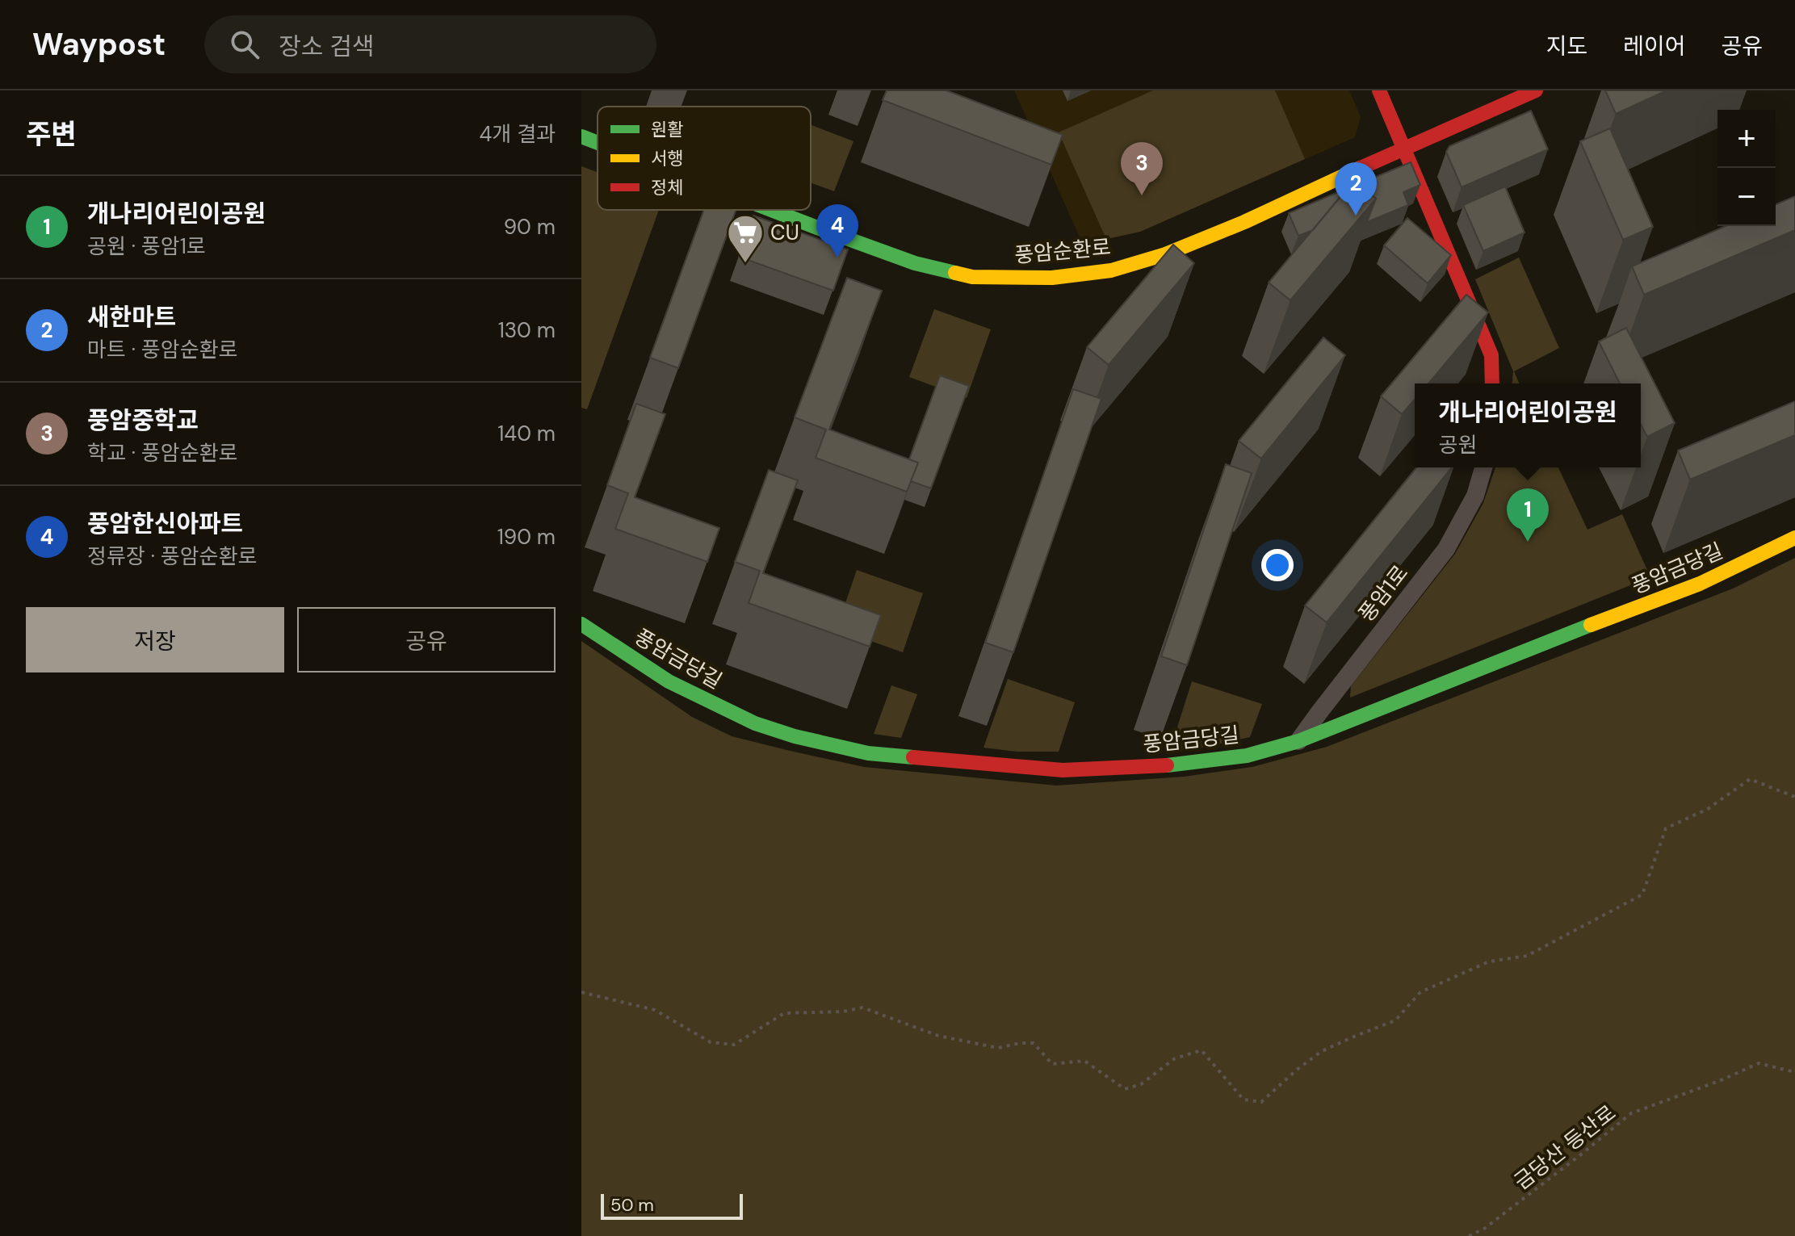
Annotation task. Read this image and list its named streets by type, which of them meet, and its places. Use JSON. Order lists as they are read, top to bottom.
{
  "streets": {
    "street": ["풍암순환로", "풍암금당길", "풍암1로"],
    "path": ["금당산 등산로"]
  },
  "crossings": [
    ["풍암금당길", "풍암1로"]
  ],
  "places": {
    "supermarket": ["CU"]
  },
  "legend": ["원활", "서행", "정체"],
  "scale_bar": "50 m",
  "page": {
    "header": "Waypost",
    "search": "장소 검색",
    "nav": ["지도", "레이어", "공유"],
    "heading": ["주변", "4개 결과"],
    "map_buttons": ["+", "−"],
    "pins": [
      "3",
      "2",
      "4",
      "1"
    ],
    "list": [
      {
        "mark": "1",
        "name": "개나리어린이공원",
        "note": "공원 · 풍암1로",
        "value": "90 m"
      },
      {
        "mark": "2",
        "name": "새한마트",
        "note": "마트 · 풍암순환로",
        "value": "130 m"
      },
      {
        "mark": "3",
        "name": "풍암중학교",
        "note": "학교 · 풍암순환로",
        "value": "140 m"
      },
      {
        "mark": "4",
        "name": "풍암한신아파트",
        "note": "정류장 · 풍암순환로",
        "value": "190 m"
      }
    ],
    "popup": ["개나리어린이공원", "공원"],
    "buttons": ["저장", "공유"],
    "scale": "50 m"
  }
}
